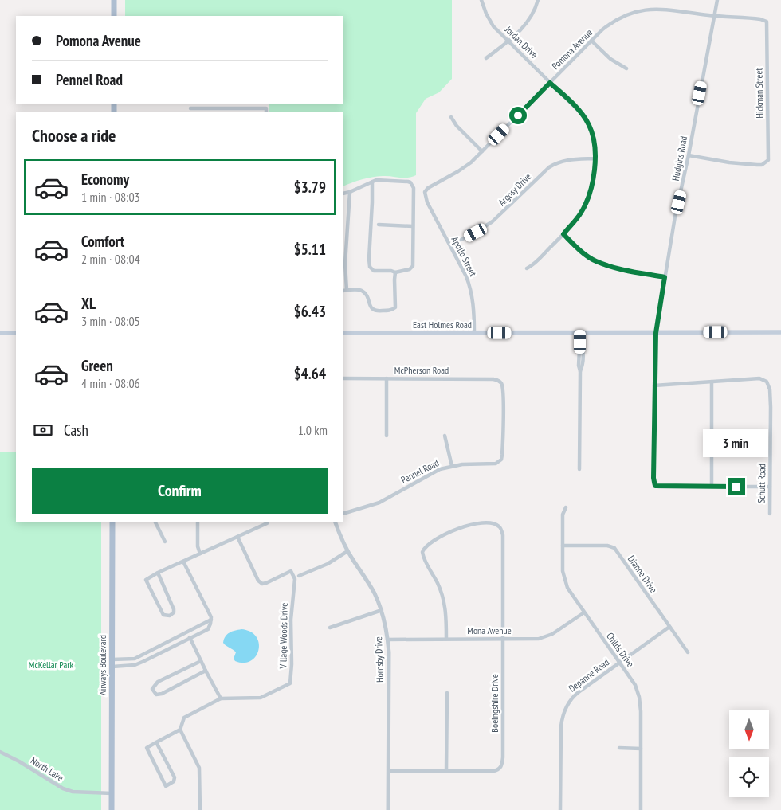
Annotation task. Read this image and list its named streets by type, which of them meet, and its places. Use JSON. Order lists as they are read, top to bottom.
{
  "streets": {
    "main road": ["East Holmes Road", "Airways Boulevard"],
    "street": [
      "Jordan Drive",
      "Pomona Avenue",
      "Hickman Street",
      "Hudgins Road",
      "Argosy Drive",
      "Apollo Street",
      "McPherson Road",
      "Pennel Road",
      "Schutt Road",
      "Dianne Drive",
      "Mona Avenue",
      "Village Woods Drive",
      "Childs Drive",
      "Hornsby Drive",
      "Depanne Road",
      "Boeingshire Drive",
      "North Lake"
    ]
  },
  "crossings": [
    ["Jordan Drive", "Pomona Avenue"],
    ["Jordan Drive", "Argosy Drive"],
    ["Pomona Avenue", "Hickman Street"],
    ["Pomona Avenue", "Hudgins Road"],
    ["Pomona Avenue", "Apollo Street"],
    ["Hickman Street", "Hudgins Road"],
    ["Hudgins Road", "East Holmes Road"],
    ["Argosy Drive", "Apollo Street"],
    ["Apollo Street", "East Holmes Road"],
    ["McPherson Road", "Pennel Road"],
    ["Dianne Drive", "Childs Drive"],
    ["Dianne Drive", "Depanne Road"],
    ["Mona Avenue", "Childs Drive"],
    ["Mona Avenue", "Hornsby Drive"],
    ["Mona Avenue", "Boeingshire Drive"],
    ["Childs Drive", "Depanne Road"],
    ["Hornsby Drive", "Boeingshire Drive"],
    ["Airways Boulevard", "North Lake"]
  ],
  "parks": ["McKellar Park"],
  "north": "bottom",
  "page": {
    "banner": ["Pomona Avenue", "Pennel Road"],
    "heading": "Choose a ride",
    "list": [
      {
        "name": "Economy",
        "note": "1 min · 08:03",
        "value": "$3.79"
      },
      {
        "name": "Comfort",
        "note": "2 min · 08:04",
        "value": "$5.11"
      },
      {
        "name": "XL",
        "note": "3 min · 08:05",
        "value": "$6.43"
      },
      {
        "name": "Green",
        "note": "4 min · 08:06",
        "value": "$4.64"
      }
    ],
    "pay": ["Cash", "1.0 km"],
    "bubble": "3 min",
    "buttons": "Confirm"
  }
}
